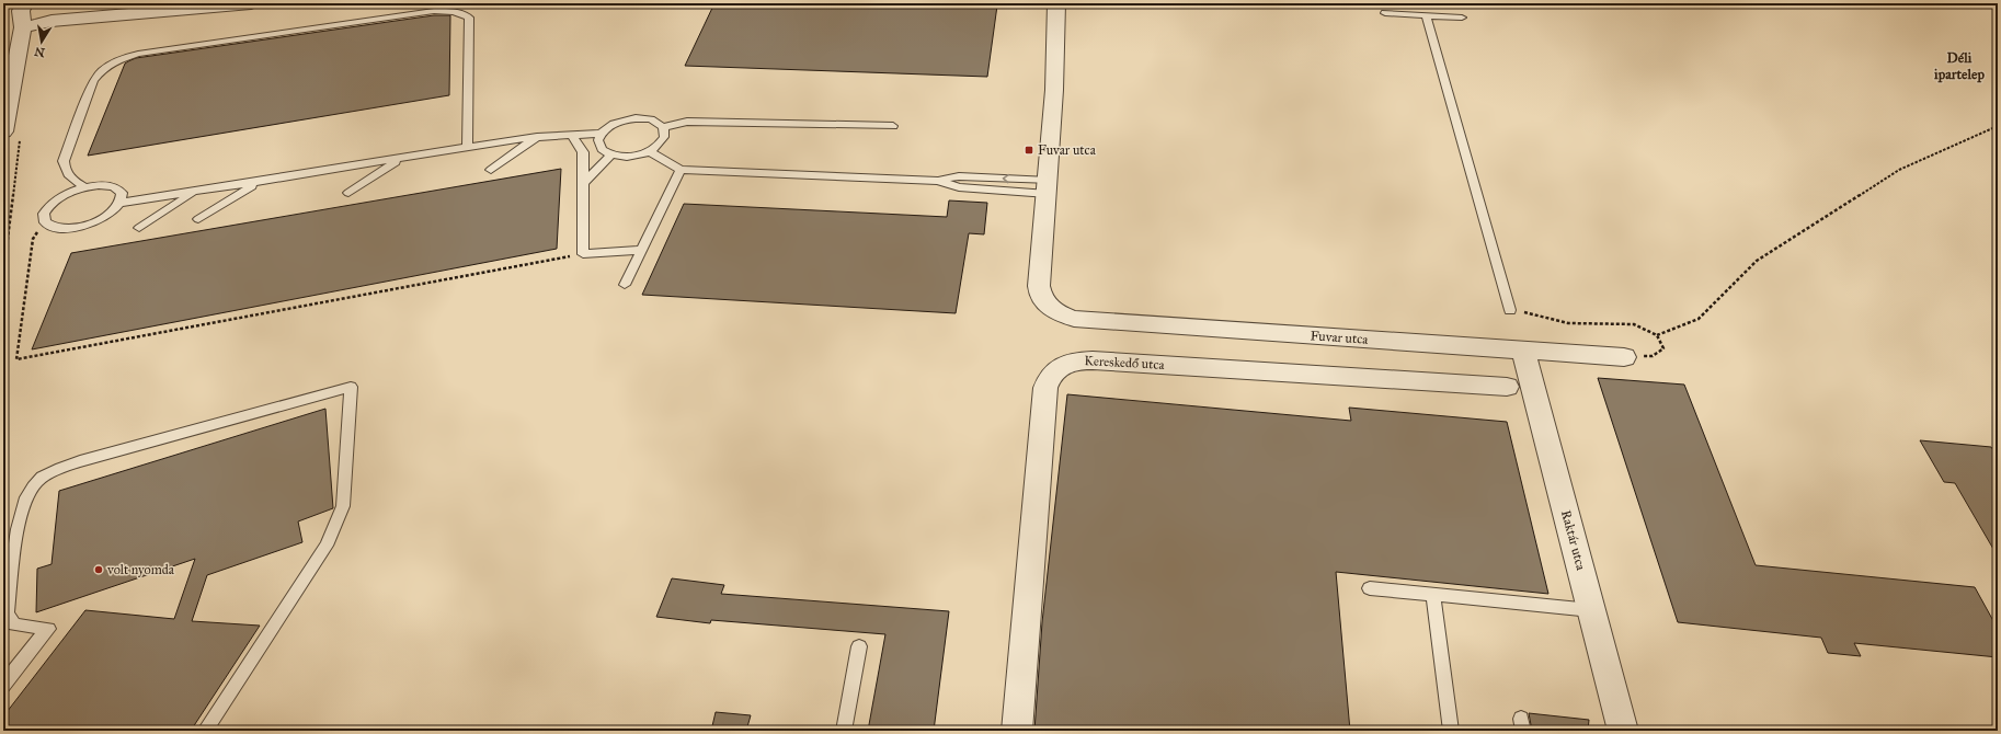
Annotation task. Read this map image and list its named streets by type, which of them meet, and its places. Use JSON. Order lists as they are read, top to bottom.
{
  "streets": {
    "street": ["Fuvar utca", "Kereskedő utca", "Raktár utca"]
  },
  "crossings": [
    ["Fuvar utca", "Raktár utca"]
  ],
  "districts": ["Déli ipartelep"],
  "places": {
    "transit": ["Fuvar utca"],
    "other": ["volt nyomda"]
  },
  "north": "bottom"
}
